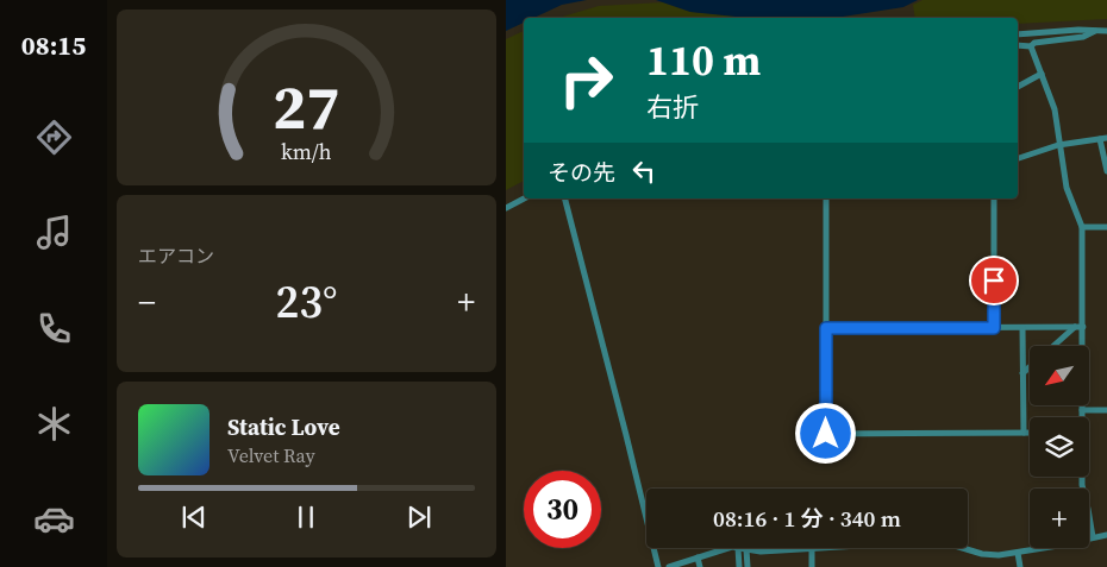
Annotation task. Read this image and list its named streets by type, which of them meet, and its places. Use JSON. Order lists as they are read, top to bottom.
{
  "north": "bottom left",
  "page": {
    "tabs": "08:15",
    "turn": ["110 m", "右折"],
    "then": "その先",
    "tile": "エアコン",
    "heat": ["−", "23°", "+"],
    "map_buttons": "+",
    "song": ["Static Love", "Velvet Ray"],
    "limit": "30",
    "trip": "08:16 · 1 分 · 340 m",
    "gauge": ["27", "km/h"]
  }
}
